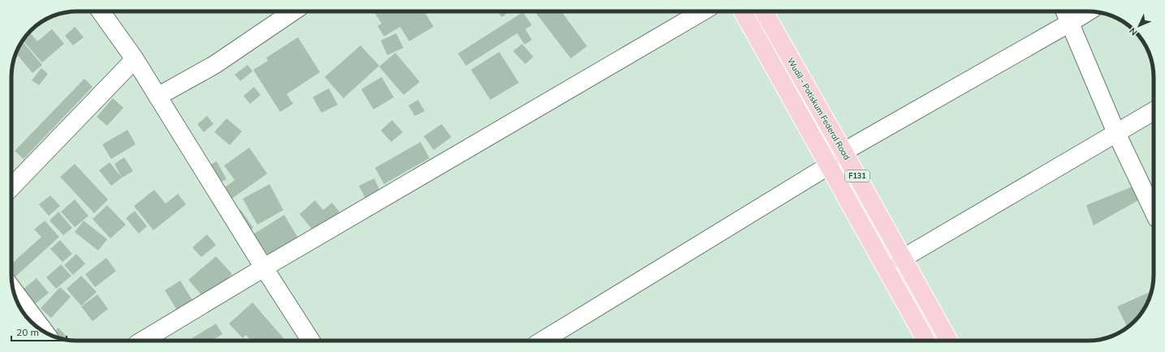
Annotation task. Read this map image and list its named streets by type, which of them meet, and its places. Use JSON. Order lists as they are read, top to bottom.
{
  "streets": {
    "main road": ["Wudil - Potiskum Federal Road", "F131"]
  },
  "scale_bar": "20 m",
  "north": "bottom left"
}
